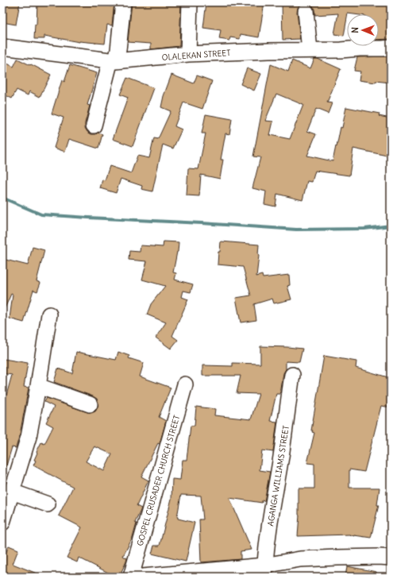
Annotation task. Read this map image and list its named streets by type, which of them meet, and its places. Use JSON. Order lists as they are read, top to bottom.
{
  "streets": {
    "street": ["OLALEKAN STREET", "AGANGA WILLIAMS STREET", "GOSPEL CRUSADER CHURCH STREET"]
  },
  "north": "left"
}
